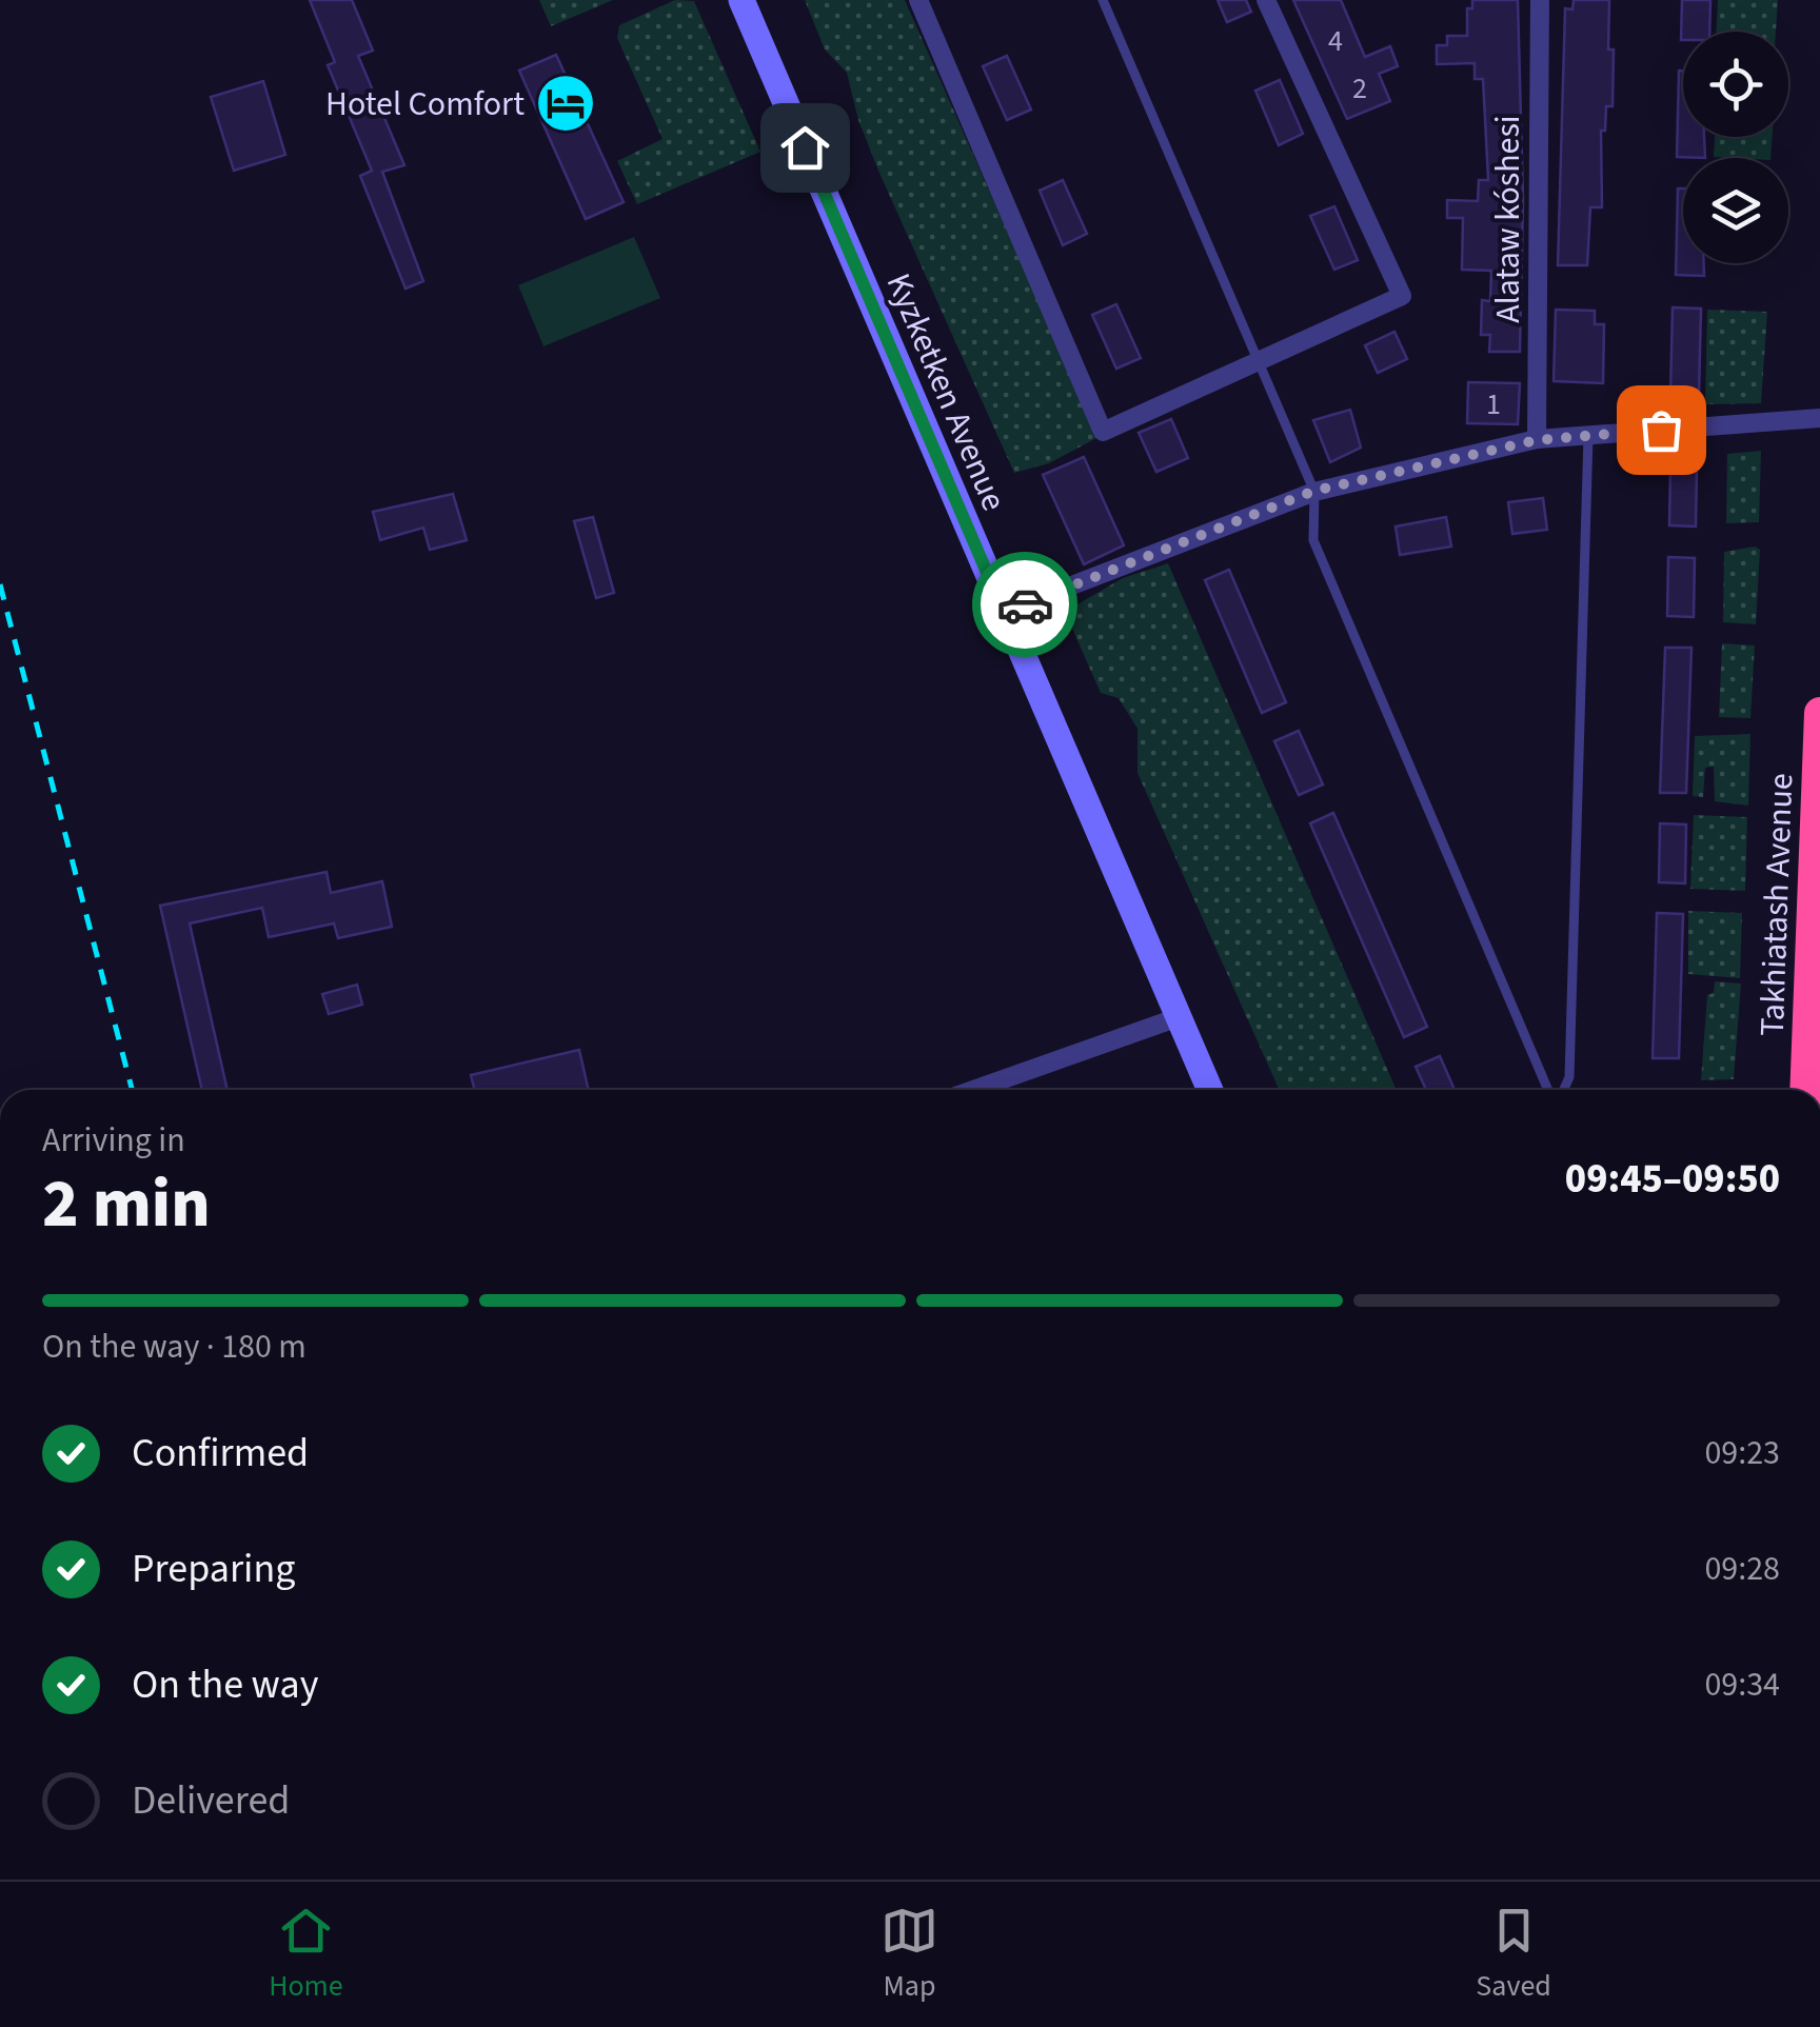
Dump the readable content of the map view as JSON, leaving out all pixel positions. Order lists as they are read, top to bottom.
{
  "streets": {
    "highway": ["Takhiatash Avenue"],
    "street": ["Alataw kóshesi", "Kyzketken Avenue"]
  },
  "places": {
    "hotel": ["Hotel Comfort"]
  },
  "house_numbers": ["4", "2", "1"],
  "page": {
    "heading": ["2 min", "Arriving in", "09:45–09:50"],
    "bar": "On the way · 180 m",
    "list": [
      ["Confirmed", "09:23"],
      ["Preparing", "09:28"],
      ["On the way", "09:34"],
      "Delivered"
    ],
    "tabs": ["Home", "Map", "Saved"]
  }
}
